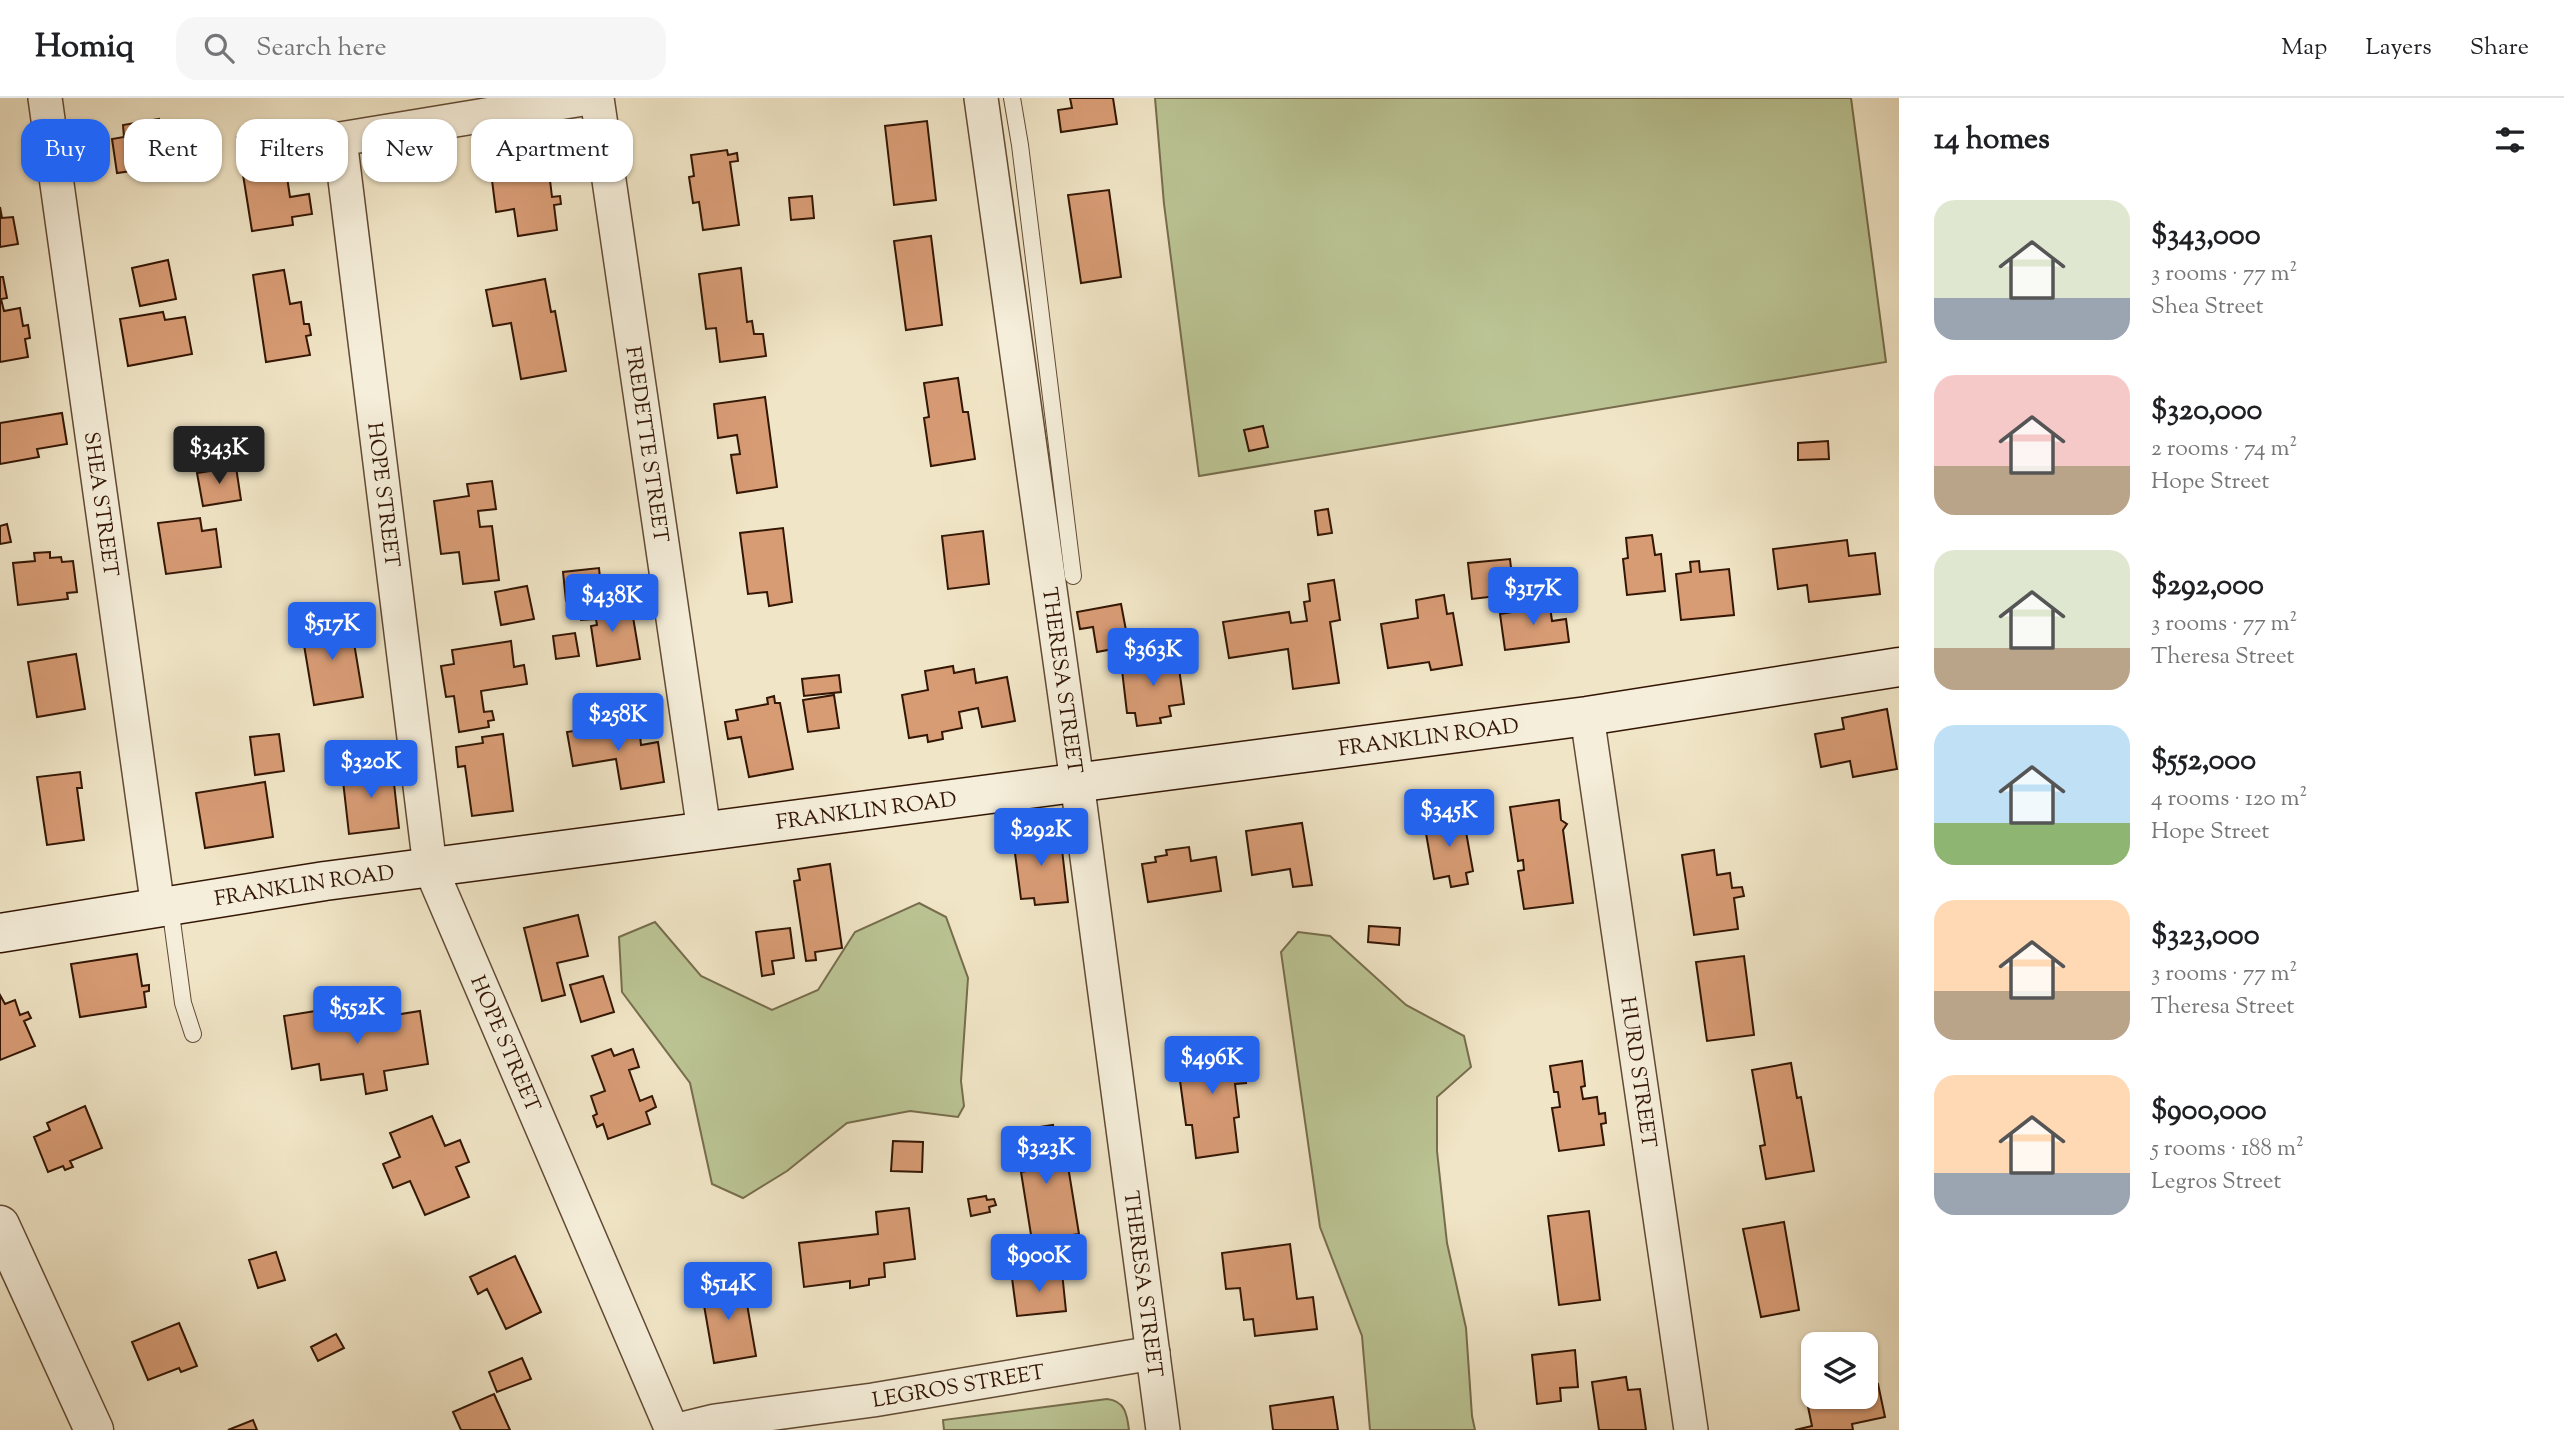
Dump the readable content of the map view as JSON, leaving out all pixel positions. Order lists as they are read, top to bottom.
{
  "streets": {
    "main road": ["FRANKLIN ROAD"],
    "street": [
      "FREDETTE STREET",
      "HOPE STREET",
      "SHEA STREET",
      "THERESA STREET",
      "HURD STREET",
      "LEGROS STREET"
    ]
  },
  "crossings": [
    ["FREDETTE STREET", "FRANKLIN ROAD"],
    ["HOPE STREET", "FRANKLIN ROAD"],
    ["SHEA STREET", "FRANKLIN ROAD"],
    ["THERESA STREET", "FRANKLIN ROAD"],
    ["THERESA STREET", "LEGROS STREET"],
    ["FRANKLIN ROAD", "HURD STREET"]
  ],
  "page": {
    "header": "Homiq",
    "search": "Search here",
    "nav": ["Map", "Layers", "Share"],
    "heading": "14 homes",
    "chip": [
      "Buy",
      "Rent",
      "Filters",
      "New",
      "Apartment"
    ],
    "list": [
      {
        "name": "$343,000",
        "note": "3 rooms · 77 m² · Shea Street"
      },
      {
        "name": "$320,000",
        "note": "2 rooms · 74 m² · Hope Street"
      },
      {
        "name": "$292,000",
        "note": "3 rooms · 77 m² · Theresa Street"
      },
      {
        "name": "$552,000",
        "note": "4 rooms · 120 m² · Hope Street"
      },
      {
        "name": "$323,000",
        "note": "3 rooms · 77 m² · Theresa Street"
      },
      {
        "name": "$900,000",
        "note": "5 rooms · 188 m² · Legros Street"
      }
    ],
    "price": [
      "$343K",
      "$317K",
      "$438K",
      "$517K",
      "$363K",
      "$258K",
      "$320K",
      "$345K",
      "$292K",
      "$552K",
      "$496K",
      "$323K",
      "$900K",
      "$514K"
    ]
  }
}
